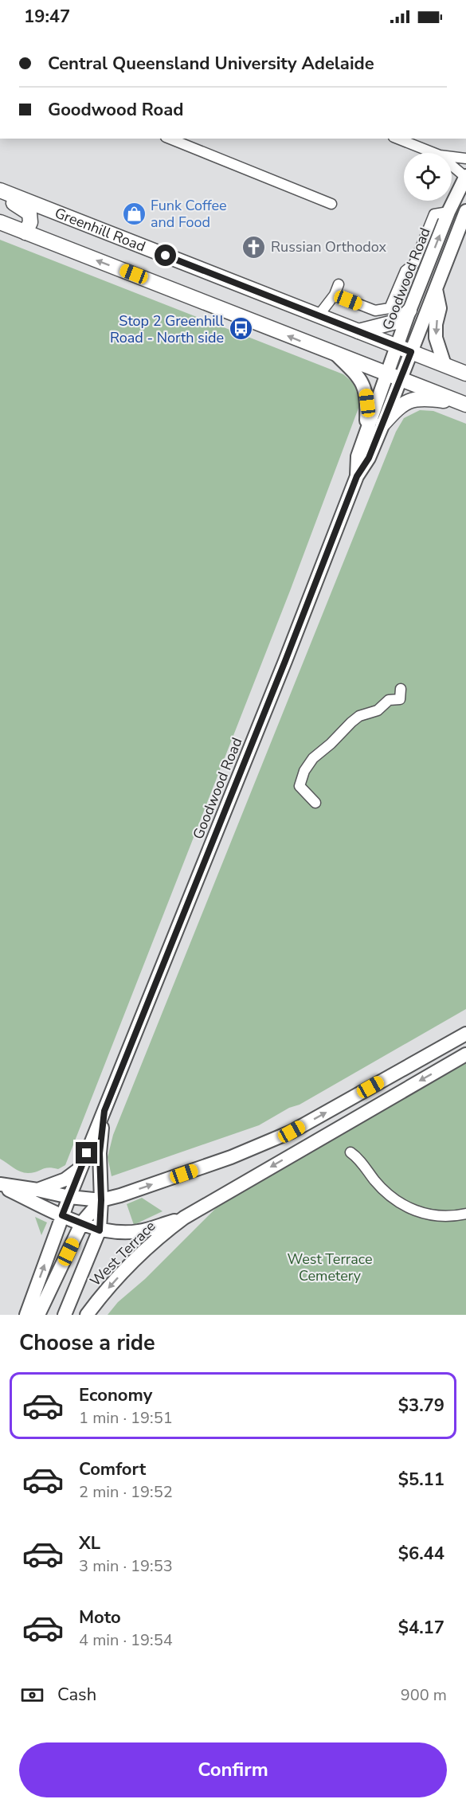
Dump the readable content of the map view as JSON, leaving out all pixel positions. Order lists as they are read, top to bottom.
{
  "streets": {
    "highway": ["Greenhill Road"],
    "main road": ["Goodwood Road", "West Terrace"]
  },
  "crossings": [
    ["Greenhill Road", "Goodwood Road"],
    ["Goodwood Road", "West Terrace"]
  ],
  "parks": ["West Terrace Cemetery"],
  "places": {
    "shop": ["Funk Coffee and Food"],
    "church": ["Russian Orthodox"],
    "bus stop": ["Stop 2 Greenhill Road - North side"]
  },
  "page": {
    "status": "19:47",
    "banner": ["Central Queensland University Adelaide", "Goodwood Road"],
    "heading": "Choose a ride",
    "list": [
      {
        "name": "Economy",
        "note": "1 min · 19:51",
        "value": "$3.79"
      },
      {
        "name": "Comfort",
        "note": "2 min · 19:52",
        "value": "$5.11"
      },
      {
        "name": "XL",
        "note": "3 min · 19:53",
        "value": "$6.44"
      },
      {
        "name": "Moto",
        "note": "4 min · 19:54",
        "value": "$4.17"
      }
    ],
    "pay": ["Cash", "900 m"],
    "buttons": "Confirm"
  }
}
